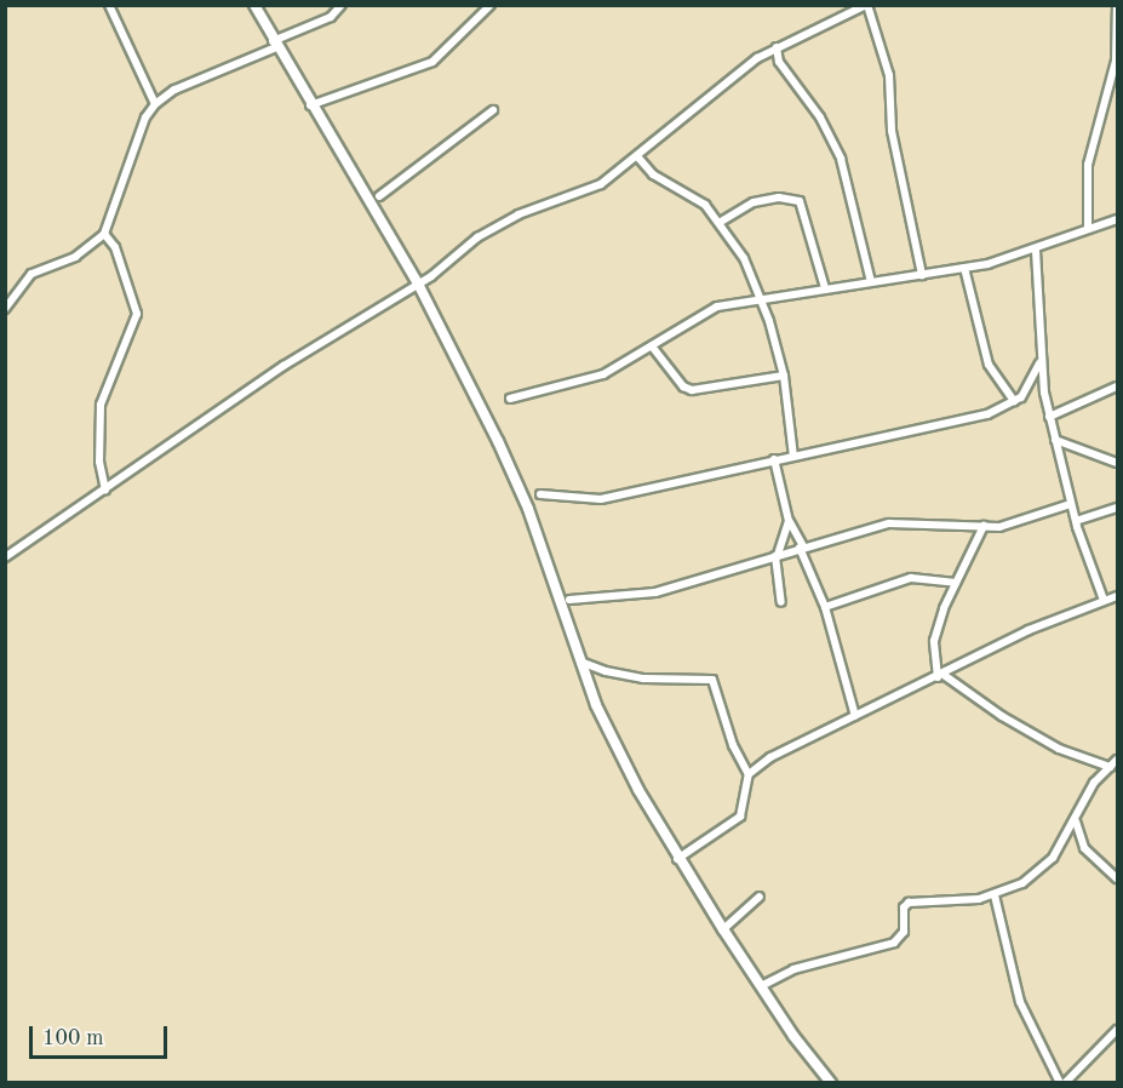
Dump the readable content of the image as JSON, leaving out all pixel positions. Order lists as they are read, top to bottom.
{
  "scale_bar": "100 m"
}
